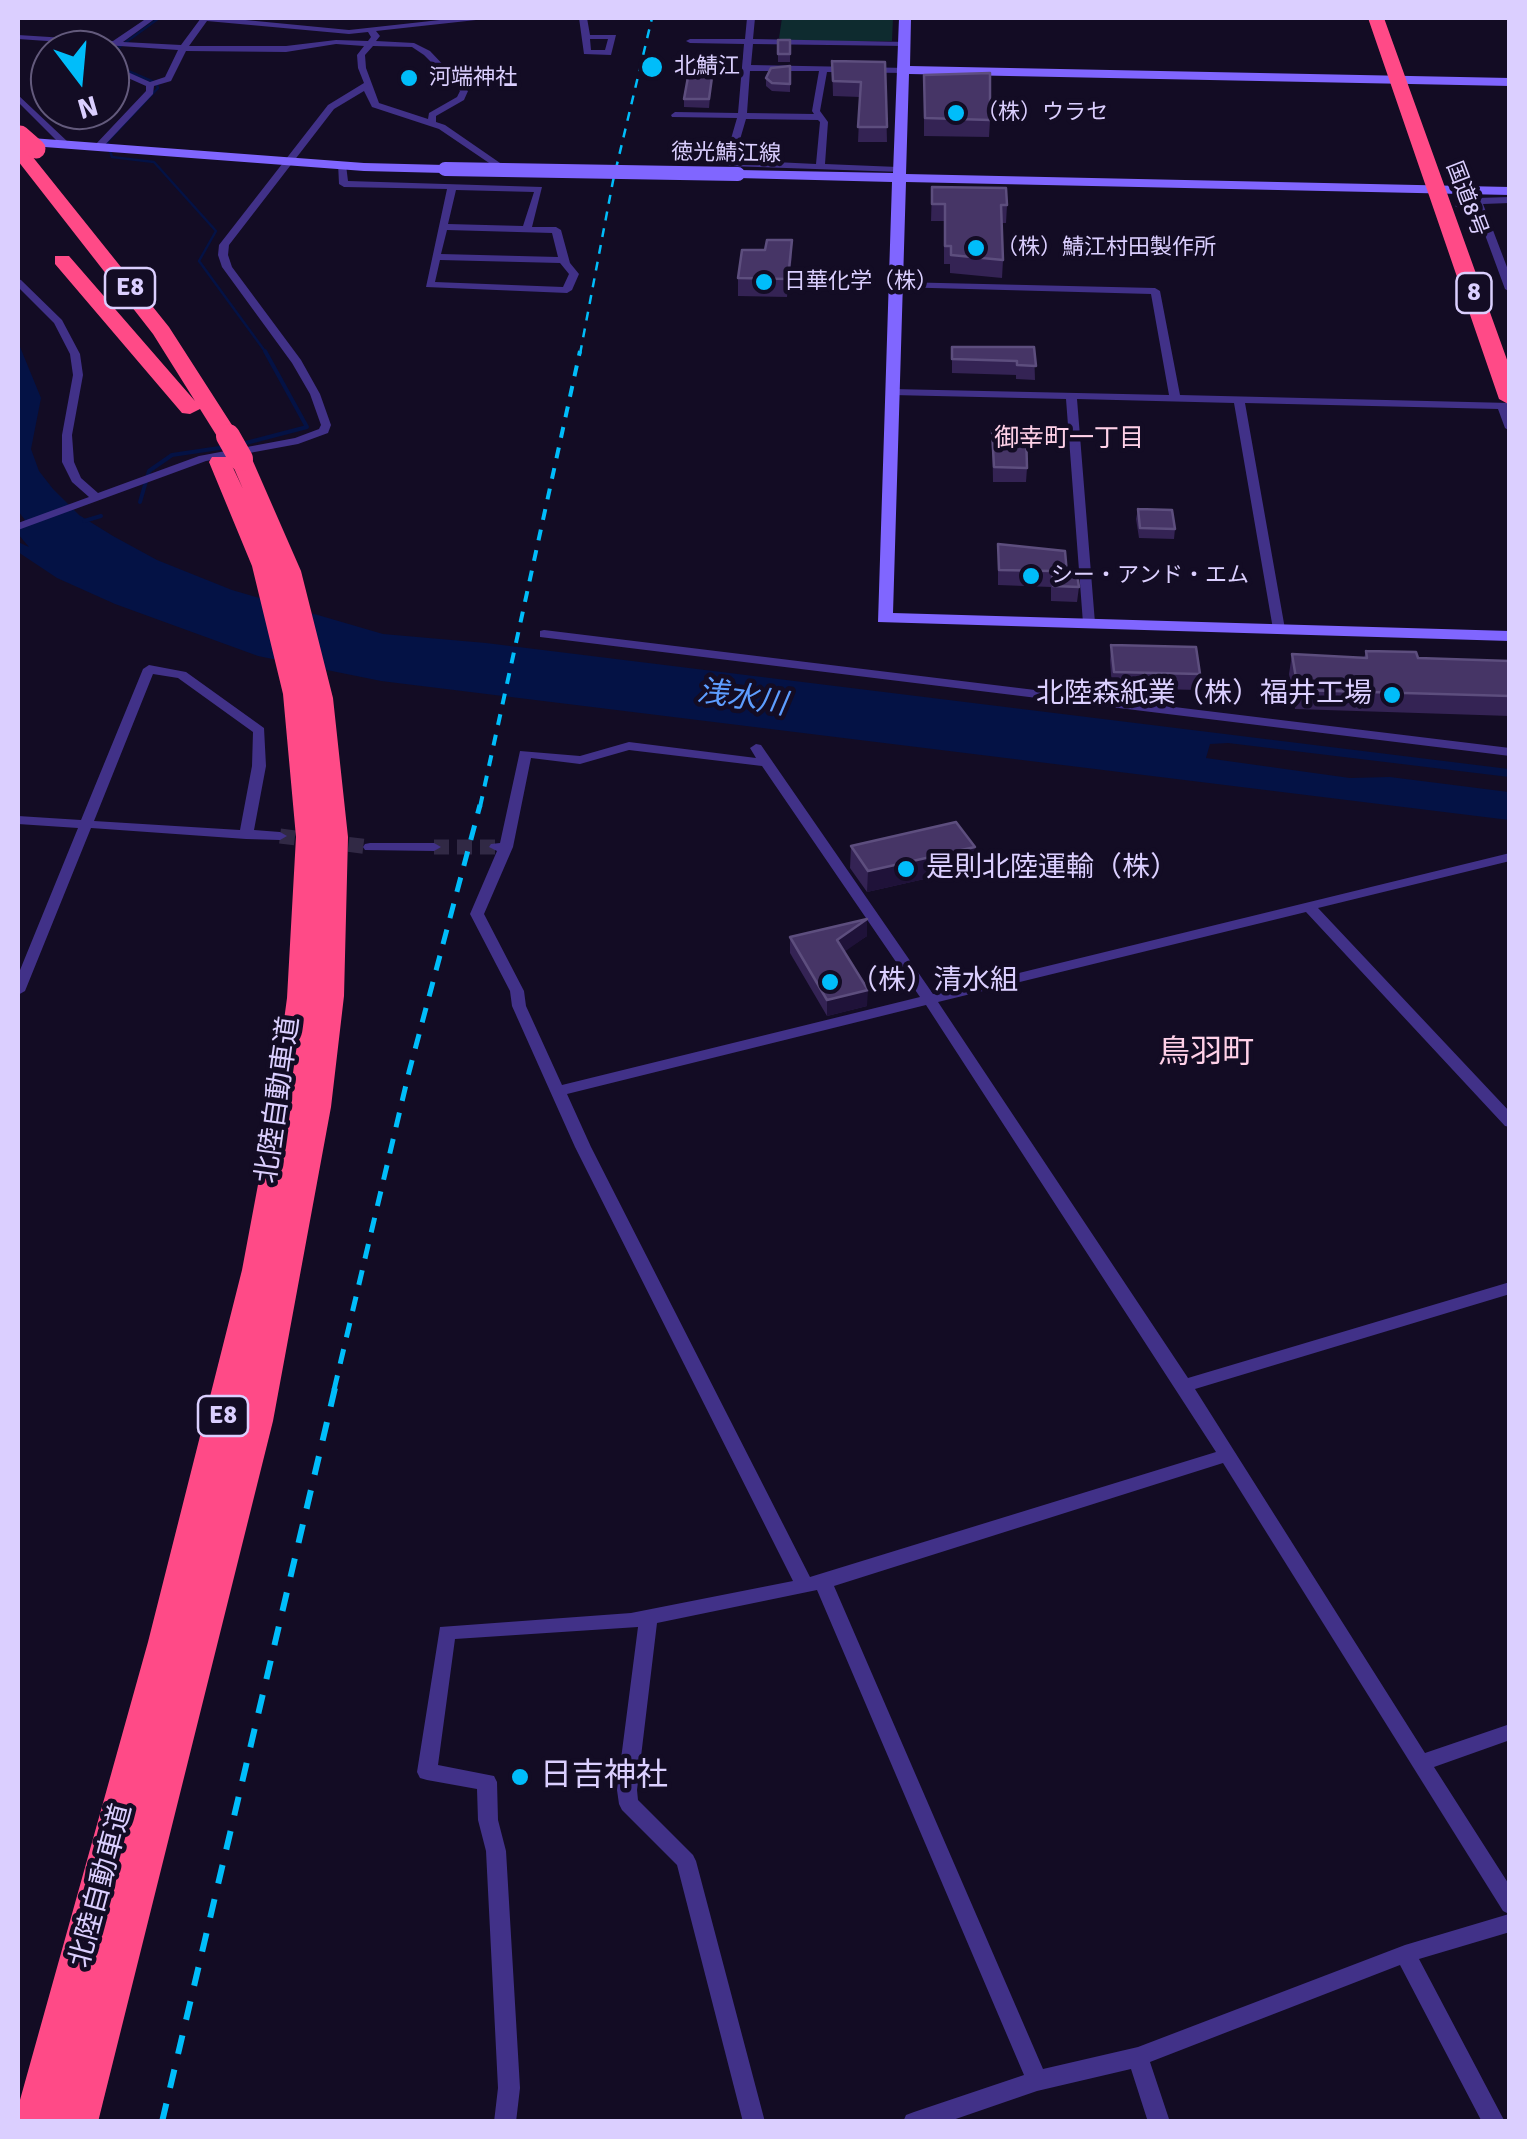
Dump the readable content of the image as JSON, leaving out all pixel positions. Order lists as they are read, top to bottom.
{
  "streets": {
    "highway": [
      "国道8号",
      "E8",
      "8",
      "北陸自動車道"
    ],
    "street": ["徳光鯖江線"]
  },
  "crossings": [
    ["徳光鯖江線", "国道8号"],
    ["徳光鯖江線", "北陸自動車道"]
  ],
  "districts": ["御幸町一丁目", "鳥羽町"],
  "water": ["浅水川"],
  "places": [
    "北鯖江",
    "河端神社",
    "（株）ウラセ",
    "（株）鯖江村田製作所",
    "日華化学（株）",
    "シー・アンド・エム",
    "北陸森紙業（株）福井工場",
    "是則北陸運輸（株）",
    "（株）清水組",
    "日吉神社"
  ],
  "north": "bottom"
}
